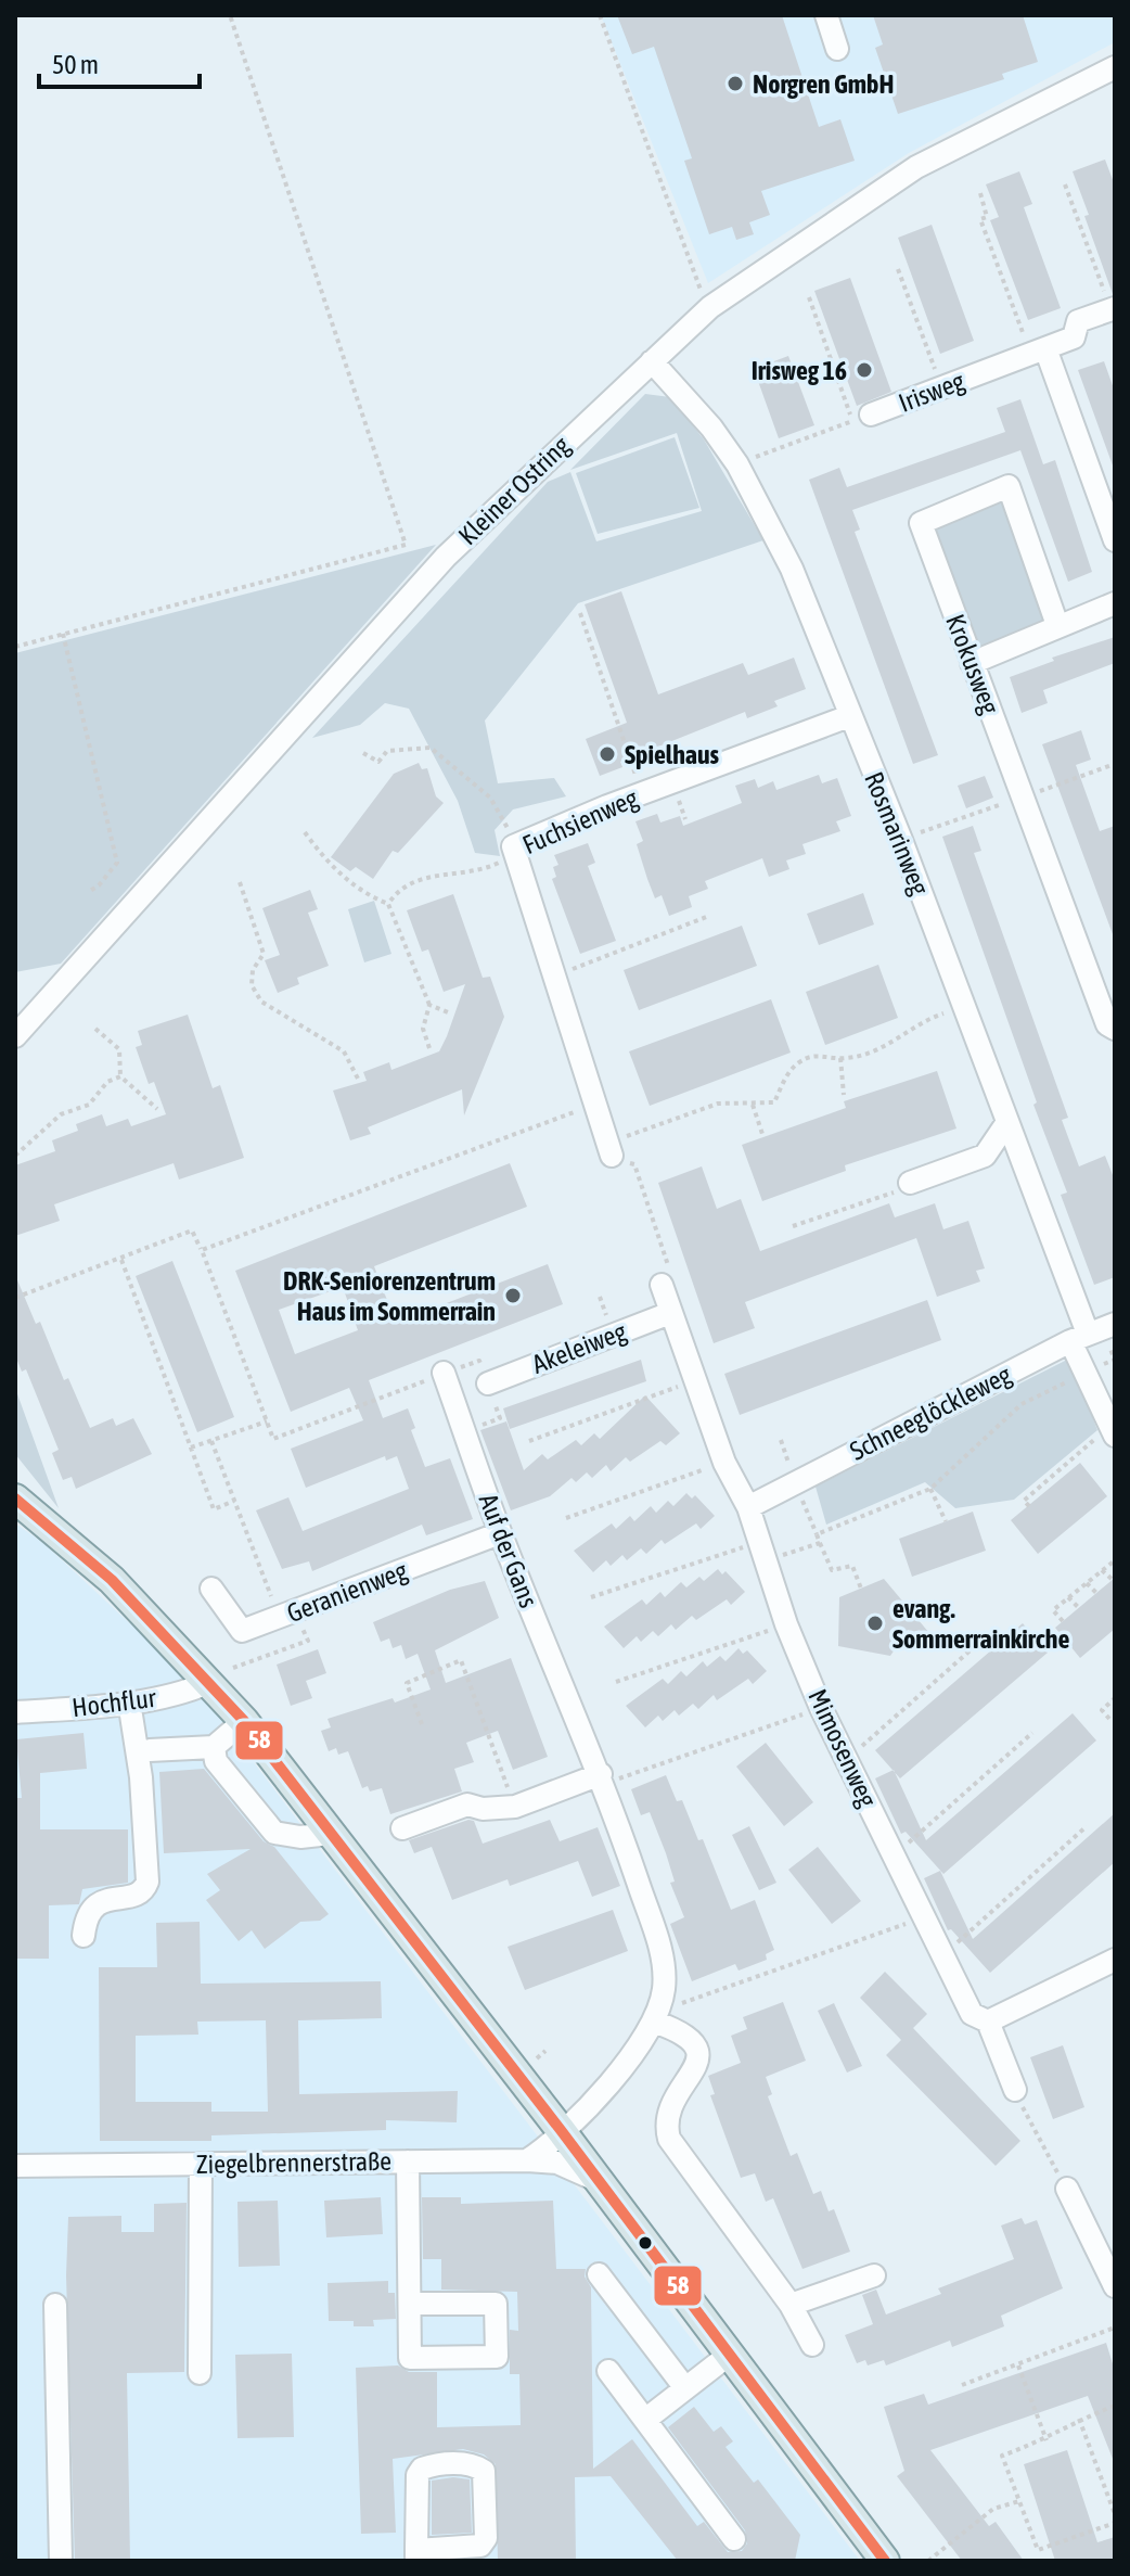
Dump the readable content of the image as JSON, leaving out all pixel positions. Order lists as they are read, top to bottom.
{
  "streets": {
    "street": [
      "Irisweg",
      "Kleiner Ostring",
      "Krokusweg",
      "Fuchsienweg",
      "Rosmarinweg",
      "Akeleiweg",
      "Schneeglöckleweg",
      "Auf der Gans",
      "Geranienweg",
      "Hochflur",
      "Mimosenweg",
      "Ziegelbrennerstraße"
    ]
  },
  "crossings": [
    ["Kleiner Ostring", "Rosmarinweg"],
    ["Fuchsienweg", "Rosmarinweg"],
    ["Rosmarinweg", "Schneeglöckleweg"],
    ["Akeleiweg", "Mimosenweg"],
    ["Schneeglöckleweg", "Mimosenweg"],
    ["Auf der Gans", "Geranienweg"]
  ],
  "places": [
    "Norgren GmbH",
    "Irisweg 16",
    "Spielhaus",
    "DRK-Seniorenzentrum Haus im Sommerrain",
    "evang. Sommerrainkirche"
  ],
  "lines": ["transit line 58"],
  "scale_bar": "50 m"
}
